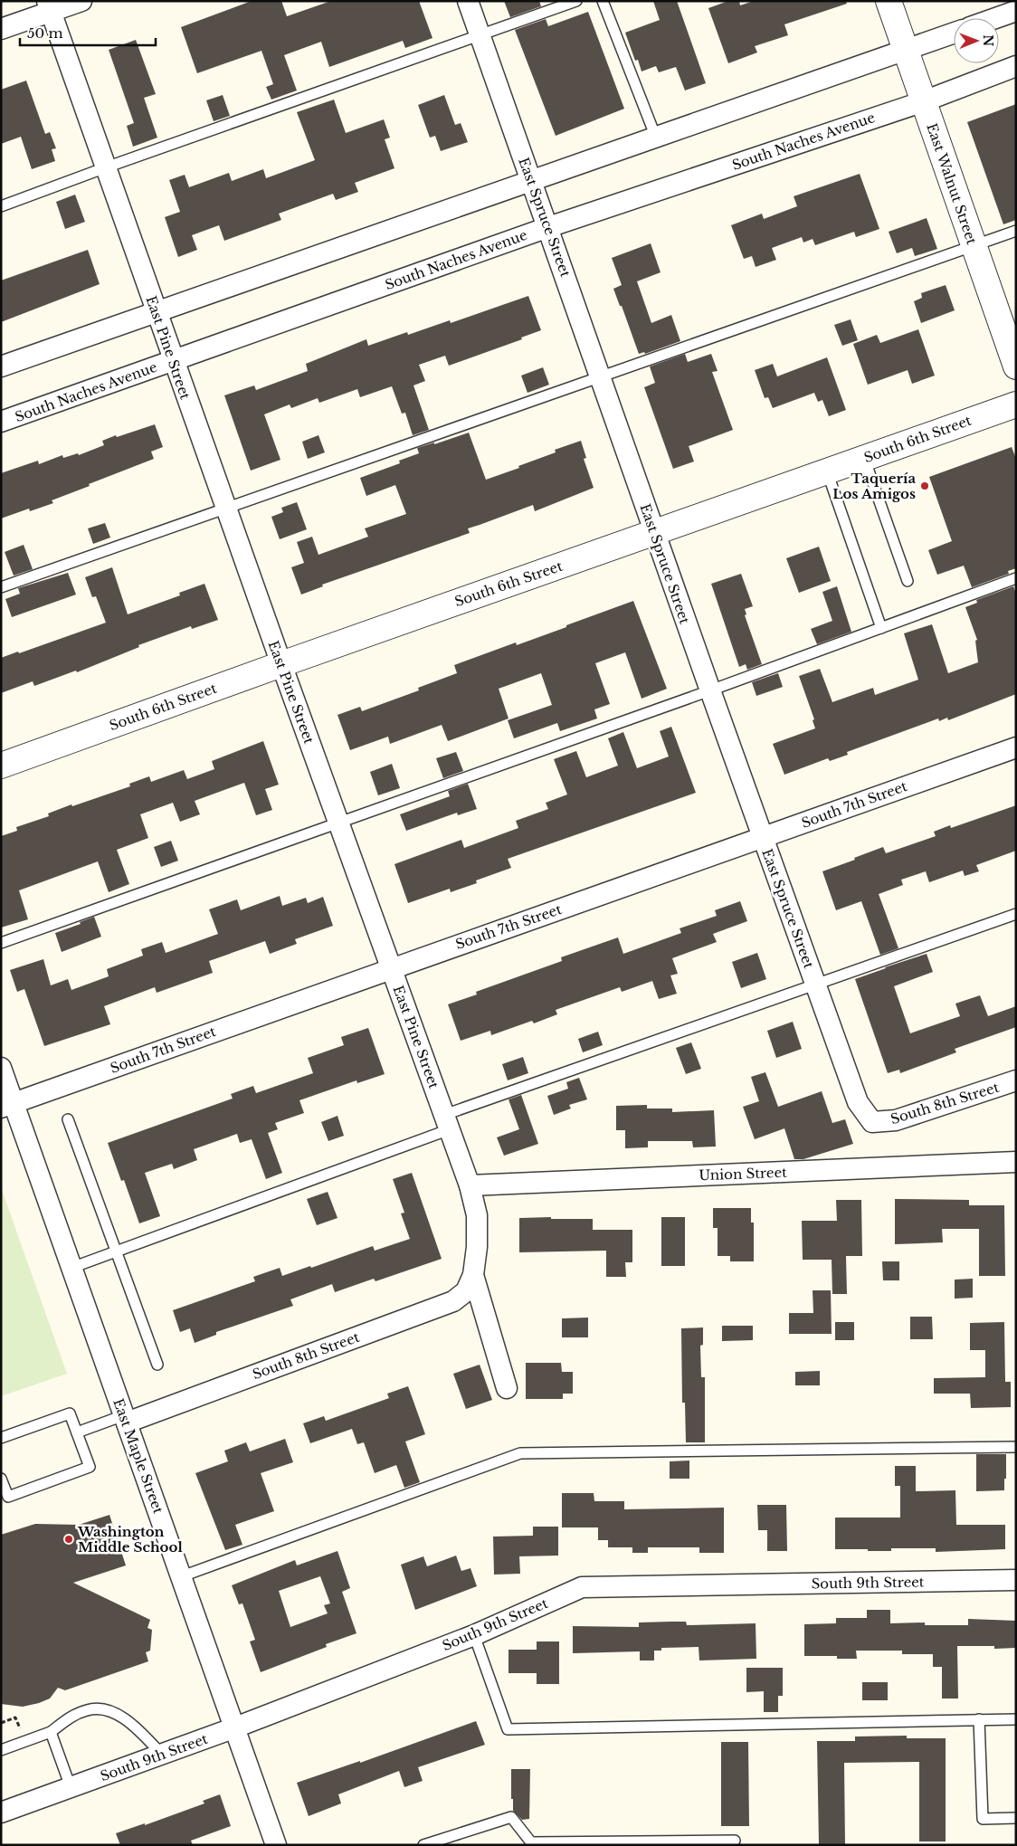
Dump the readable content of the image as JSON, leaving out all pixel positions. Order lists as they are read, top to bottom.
{
  "streets": {
    "street": [
      "South Naches Avenue",
      "East Walnut Street",
      "East Spruce Street",
      "East Pine Street",
      "South 6th Street",
      "South 7th Street",
      "South 8th Street",
      "Union Street",
      "East Maple Street",
      "South 9th Street"
    ]
  },
  "crossings": [
    ["South Naches Avenue", "East Walnut Street"],
    ["South Naches Avenue", "East Spruce Street"],
    ["South Naches Avenue", "East Pine Street"],
    ["East Spruce Street", "South 6th Street"],
    ["East Spruce Street", "South 7th Street"],
    ["East Spruce Street", "South 8th Street"],
    ["East Pine Street", "South 6th Street"],
    ["East Pine Street", "South 7th Street"],
    ["East Pine Street", "South 8th Street"],
    ["East Pine Street", "Union Street"],
    ["South 7th Street", "East Maple Street"],
    ["South 8th Street", "East Maple Street"],
    ["East Maple Street", "South 9th Street"]
  ],
  "places": ["Taquería Los Amigos", "Washington Middle School"],
  "scale_bar": "50 m",
  "north": "right"
}
